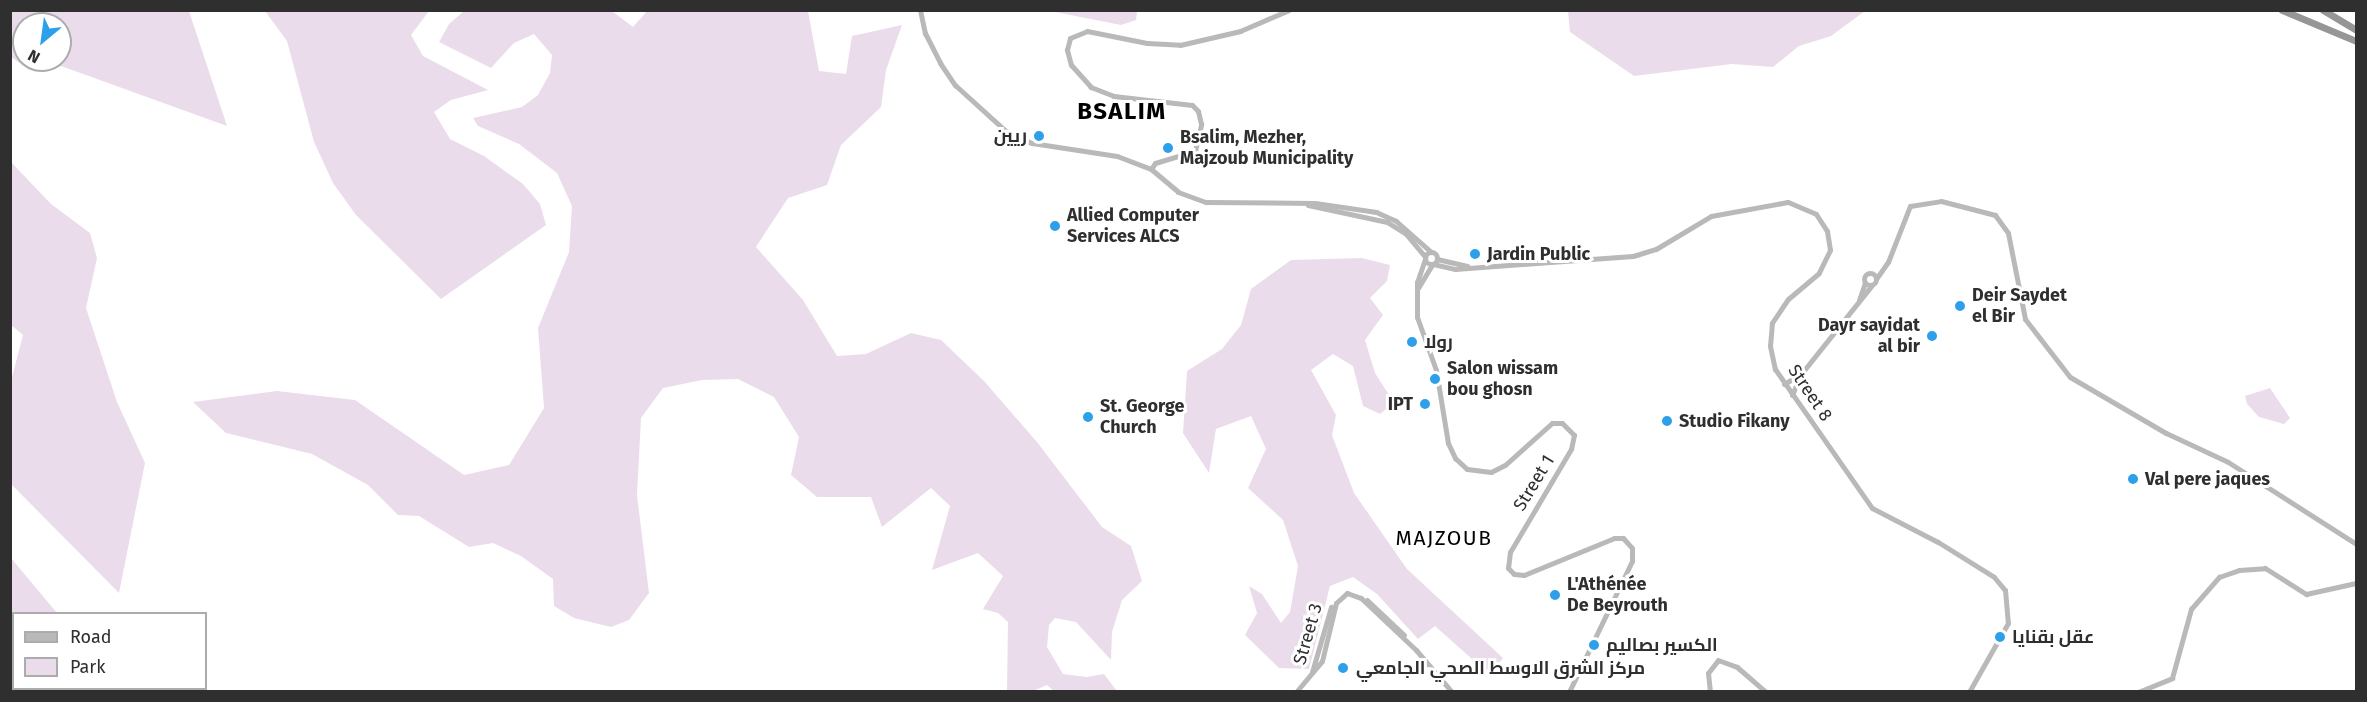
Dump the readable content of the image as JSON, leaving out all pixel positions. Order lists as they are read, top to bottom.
{
  "streets": {
    "street": ["Street 8", "Street 1", "Street 3"]
  },
  "districts": ["BSALIM", "MAJZOUB"],
  "places": [
    "ريين",
    "Bsalim, Mezher, Majzoub Municipality",
    "Allied Computer Services ALCS",
    "Jardin Public",
    "Deir Saydet el Bir",
    "Dayr sayidat al bir",
    "رولا",
    "Salon wissam bou ghosn",
    "IPT",
    "St. George Church",
    "Studio Fikany",
    "Val pere jaques",
    "L'Athénée De Beyrouth",
    "عقل بقنايا",
    "الكسير بصاليم",
    "مركز الشرق الاوسط الصحي الجامعي"
  ],
  "legend": ["Road", "Park"],
  "north": "bottom left"
}
